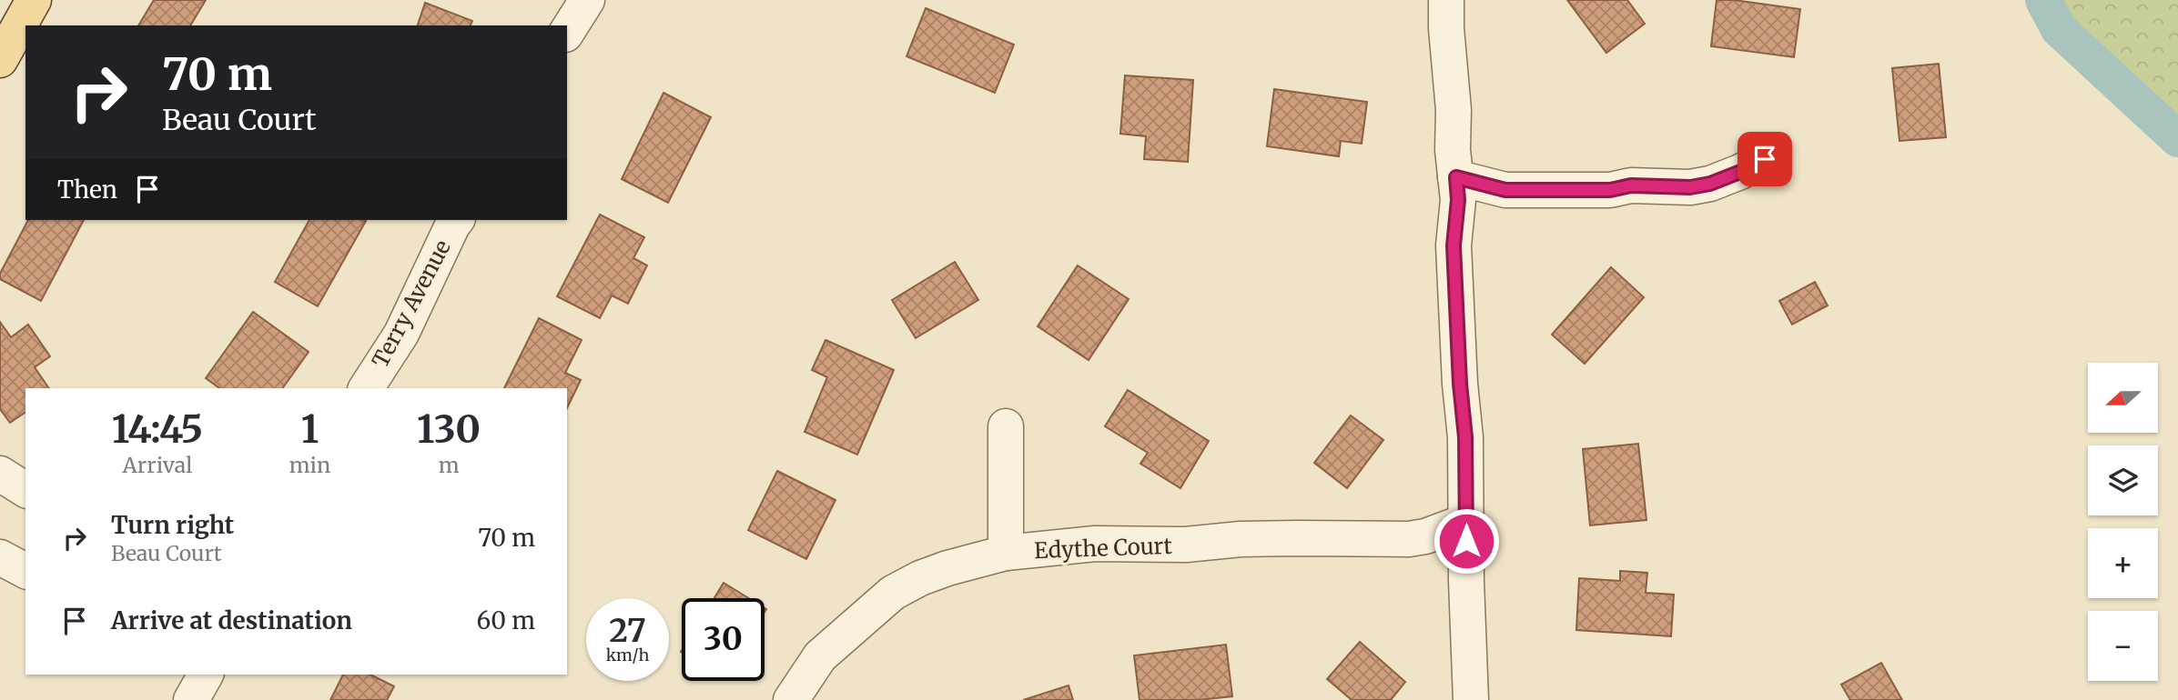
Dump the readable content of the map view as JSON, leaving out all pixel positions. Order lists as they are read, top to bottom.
{
  "streets": {
    "street": ["Terry Avenue", "Edythe Court"]
  },
  "north": "left",
  "page": {
    "turn": ["70 m", "Beau Court"],
    "then": "Then",
    "map_buttons": ["+", "−"],
    "eta": [
      "14:45",
      "Arrival",
      "1",
      "min",
      "130",
      "m"
    ],
    "list": [
      {
        "name": "Turn right",
        "note": "Beau Court",
        "value": "70 m"
      },
      {
        "name": "Arrive at destination",
        "value": "60 m"
      }
    ],
    "speed": "27 km/h",
    "limit": "30"
  }
}
